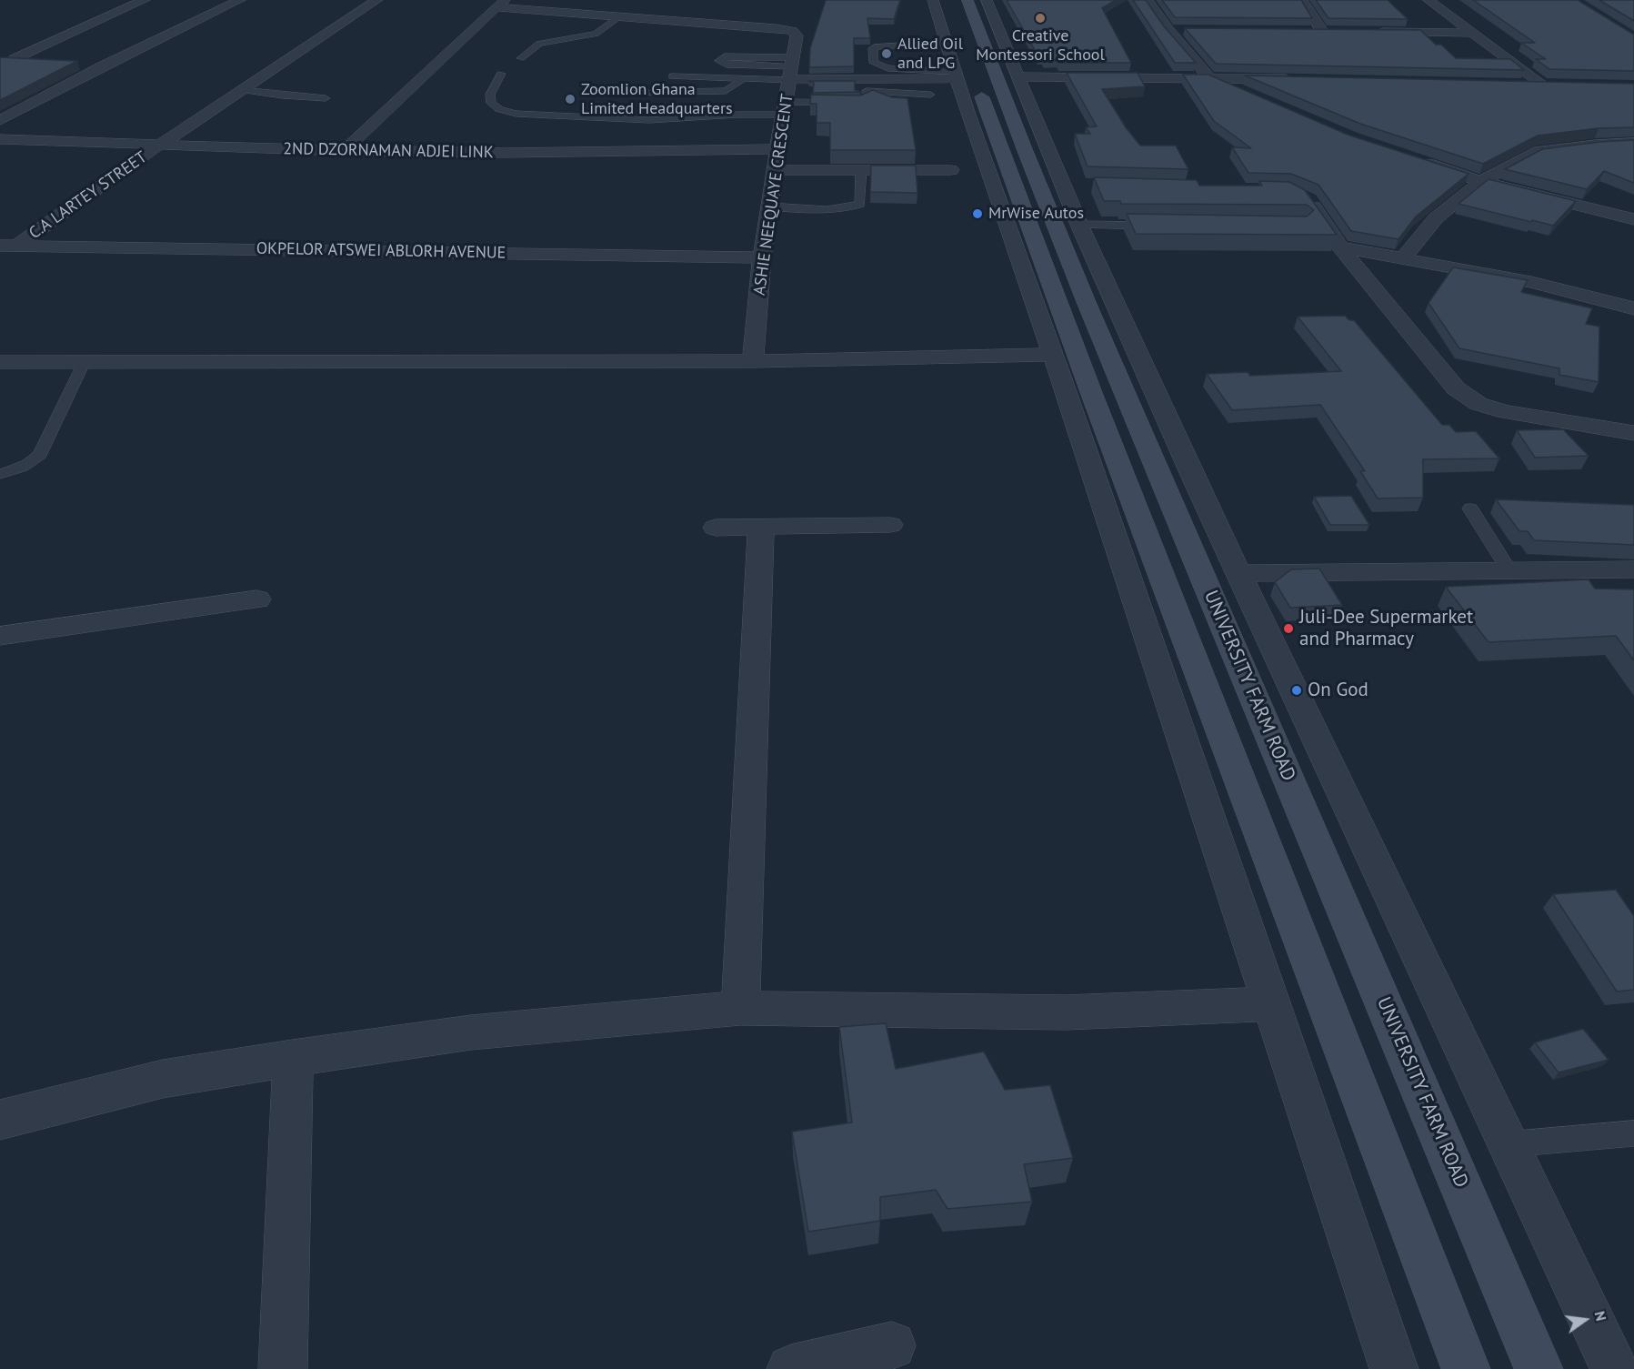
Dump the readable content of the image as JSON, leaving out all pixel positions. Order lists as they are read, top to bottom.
{
  "streets": {
    "street": [
      "2ND DZORNAMAN ADJEI LINK",
      "ASHIE NEEQUAYE CRESCENT",
      "C.A LARTEY STREET",
      "OKPELOR ATSWEI ABLORH AVENUE",
      "UNIVERSITY FARM ROAD"
    ]
  },
  "crossings": [
    ["2ND DZORNAMAN ADJEI LINK", "ASHIE NEEQUAYE CRESCENT"],
    ["2ND DZORNAMAN ADJEI LINK", "C.A LARTEY STREET"],
    ["ASHIE NEEQUAYE CRESCENT", "OKPELOR ATSWEI ABLORH AVENUE"],
    ["C.A LARTEY STREET", "OKPELOR ATSWEI ABLORH AVENUE"]
  ],
  "places": [
    "Creative Montessori School",
    "Allied Oil and LPG",
    "Zoomlion Ghana Limited Headquarters",
    "MrWise Autos",
    "Juli-Dee Supermarket and Pharmacy",
    "On God"
  ],
  "north": "right"
}
